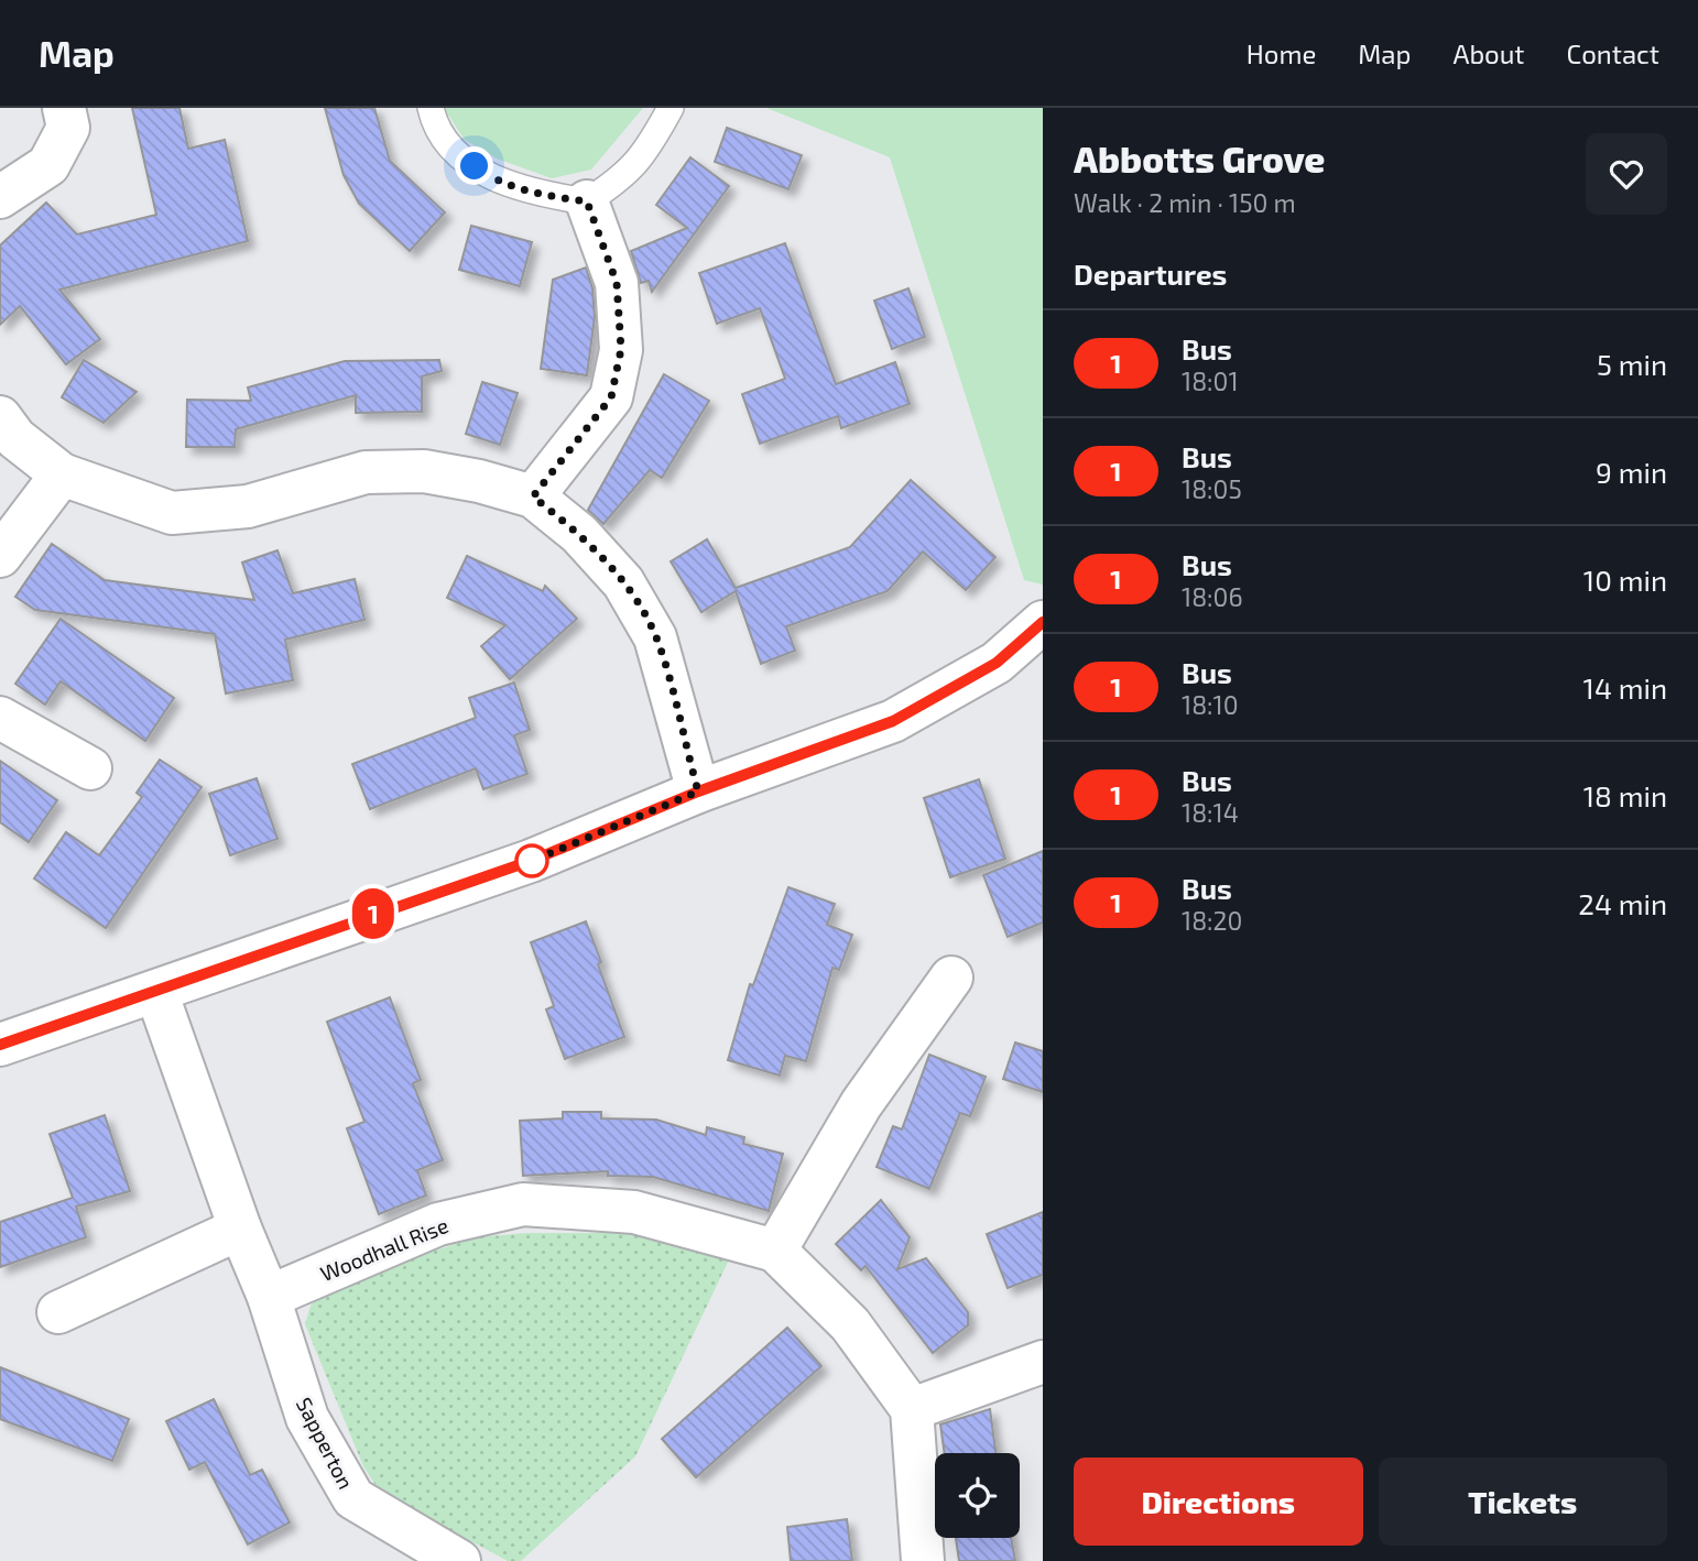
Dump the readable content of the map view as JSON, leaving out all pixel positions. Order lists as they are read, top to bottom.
{
  "streets": {
    "street": ["Woodhall Rise", "Sapperton"]
  },
  "crossings": [
    ["Woodhall Rise", "Sapperton"]
  ],
  "lines": ["bus line 1"],
  "page": {
    "header": "Map",
    "nav": [
      "Home",
      "Map",
      "About",
      "Contact"
    ],
    "on_map": "1",
    "heading": [
      ["Abbotts Grove", "Walk · 2 min · 150 m"],
      "Departures"
    ],
    "list": [
      {
        "mark": "1",
        "name": "Bus",
        "note": "18:01",
        "value": "5 min"
      },
      {
        "mark": "1",
        "name": "Bus",
        "note": "18:05",
        "value": "9 min"
      },
      {
        "mark": "1",
        "name": "Bus",
        "note": "18:06",
        "value": "10 min"
      },
      {
        "mark": "1",
        "name": "Bus",
        "note": "18:10",
        "value": "14 min"
      },
      {
        "mark": "1",
        "name": "Bus",
        "note": "18:14",
        "value": "18 min"
      },
      {
        "mark": "1",
        "name": "Bus",
        "note": "18:20",
        "value": "24 min"
      }
    ],
    "buttons": ["Directions", "Tickets"]
  }
}
